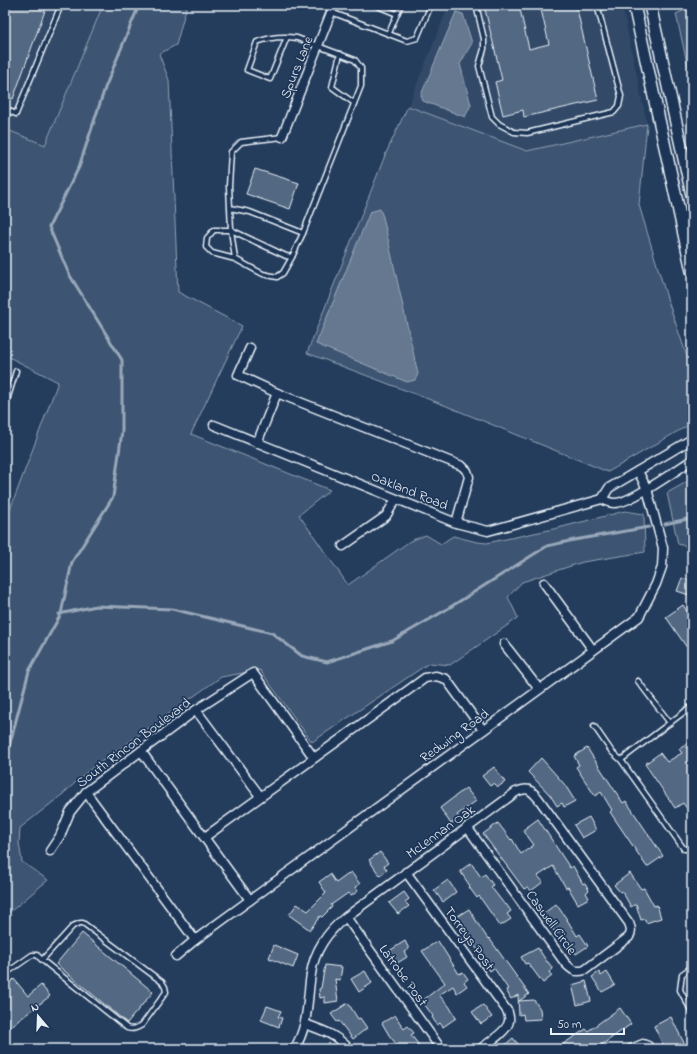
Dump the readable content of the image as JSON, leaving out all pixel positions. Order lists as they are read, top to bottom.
{
  "streets": {
    "street": [
      "Spurs Lane",
      "Oakland Road",
      "Redwing Road",
      "South Rincon Boulevard",
      "McLennan Oak",
      "Caswell Circle",
      "Torreys Post",
      "Latrobe Post"
    ]
  },
  "crossings": [
    ["Oakland Road", "Redwing Road"],
    ["McLennan Oak", "Caswell Circle"],
    ["McLennan Oak", "Torreys Post"],
    ["McLennan Oak", "Latrobe Post"]
  ],
  "scale_bar": "50 m",
  "north": "top"
}
